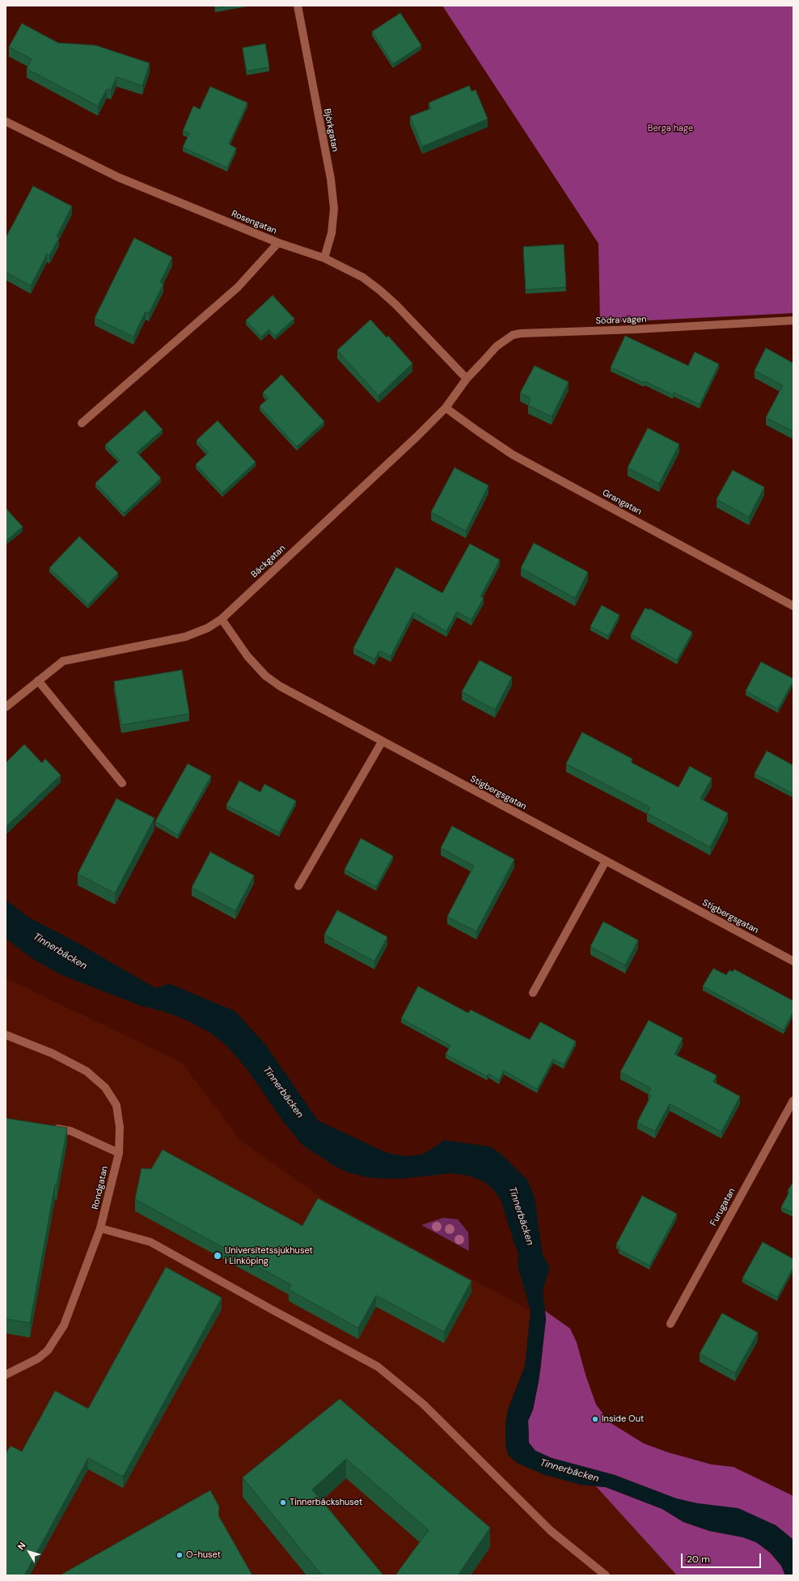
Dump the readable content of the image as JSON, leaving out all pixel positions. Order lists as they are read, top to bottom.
{
  "streets": {
    "street": [
      "Björkgatan",
      "Rosengatan",
      "Södra vägen",
      "Grangatan",
      "Bäckgatan",
      "Stigbergsgatan",
      "Rondgatan",
      "Furugatan"
    ]
  },
  "crossings": [
    ["Björkgatan", "Rosengatan"],
    ["Rosengatan", "Södra vägen"],
    ["Rosengatan", "Bäckgatan"],
    ["Södra vägen", "Bäckgatan"],
    ["Grangatan", "Bäckgatan"],
    ["Bäckgatan", "Stigbergsgatan"]
  ],
  "water": ["Tinnerbäcken"],
  "parks": ["Berga hage"],
  "places": [
    "Universitetssjukhuset i Linköping",
    "Inside Out",
    "Tinnerbäckshuset",
    "O-huset"
  ],
  "scale_bar": "20 m",
  "north": "top left"
}
